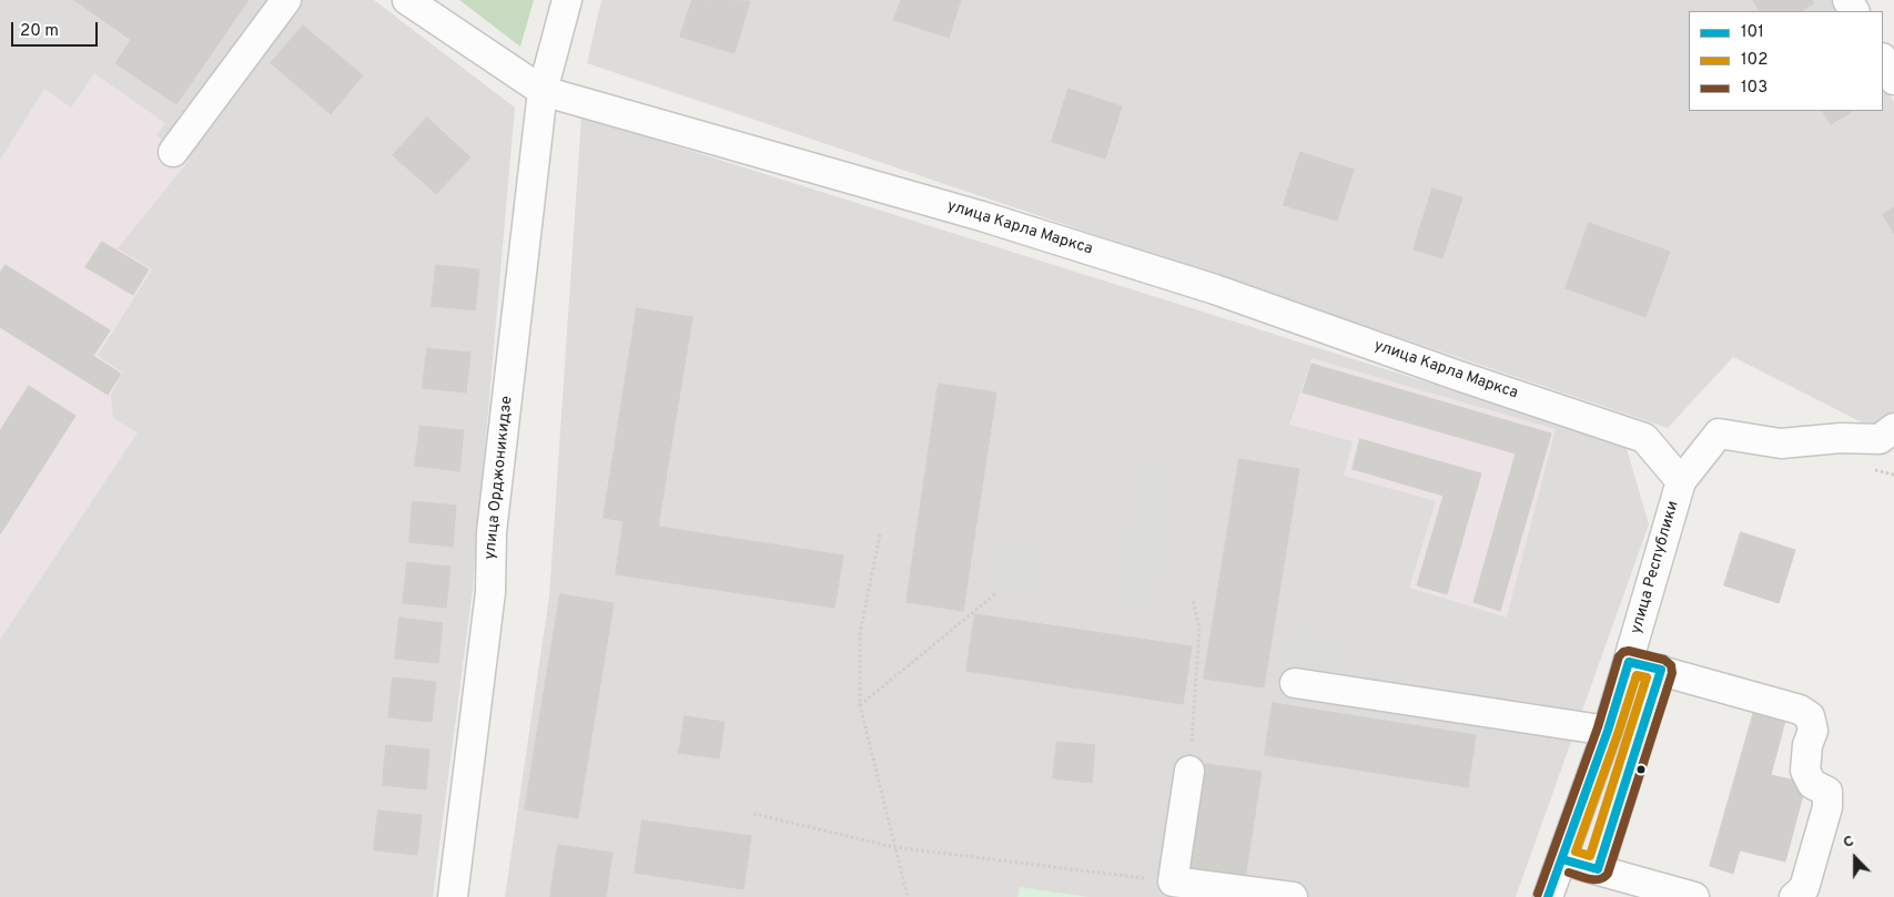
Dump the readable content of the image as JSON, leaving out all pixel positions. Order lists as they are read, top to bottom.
{
  "streets": {
    "street": ["улица Карла Маркса", "улица Орджоникидзе", "улица Республики"]
  },
  "crossings": [
    ["улица Карла Маркса", "улица Орджоникидзе"],
    ["улица Карла Маркса", "улица Республики"]
  ],
  "lines": ["transit line 103", "transit line 101", "transit line 102"],
  "legend": ["101", "102", "103"],
  "scale_bar": "20 m",
  "north": "top"
}
